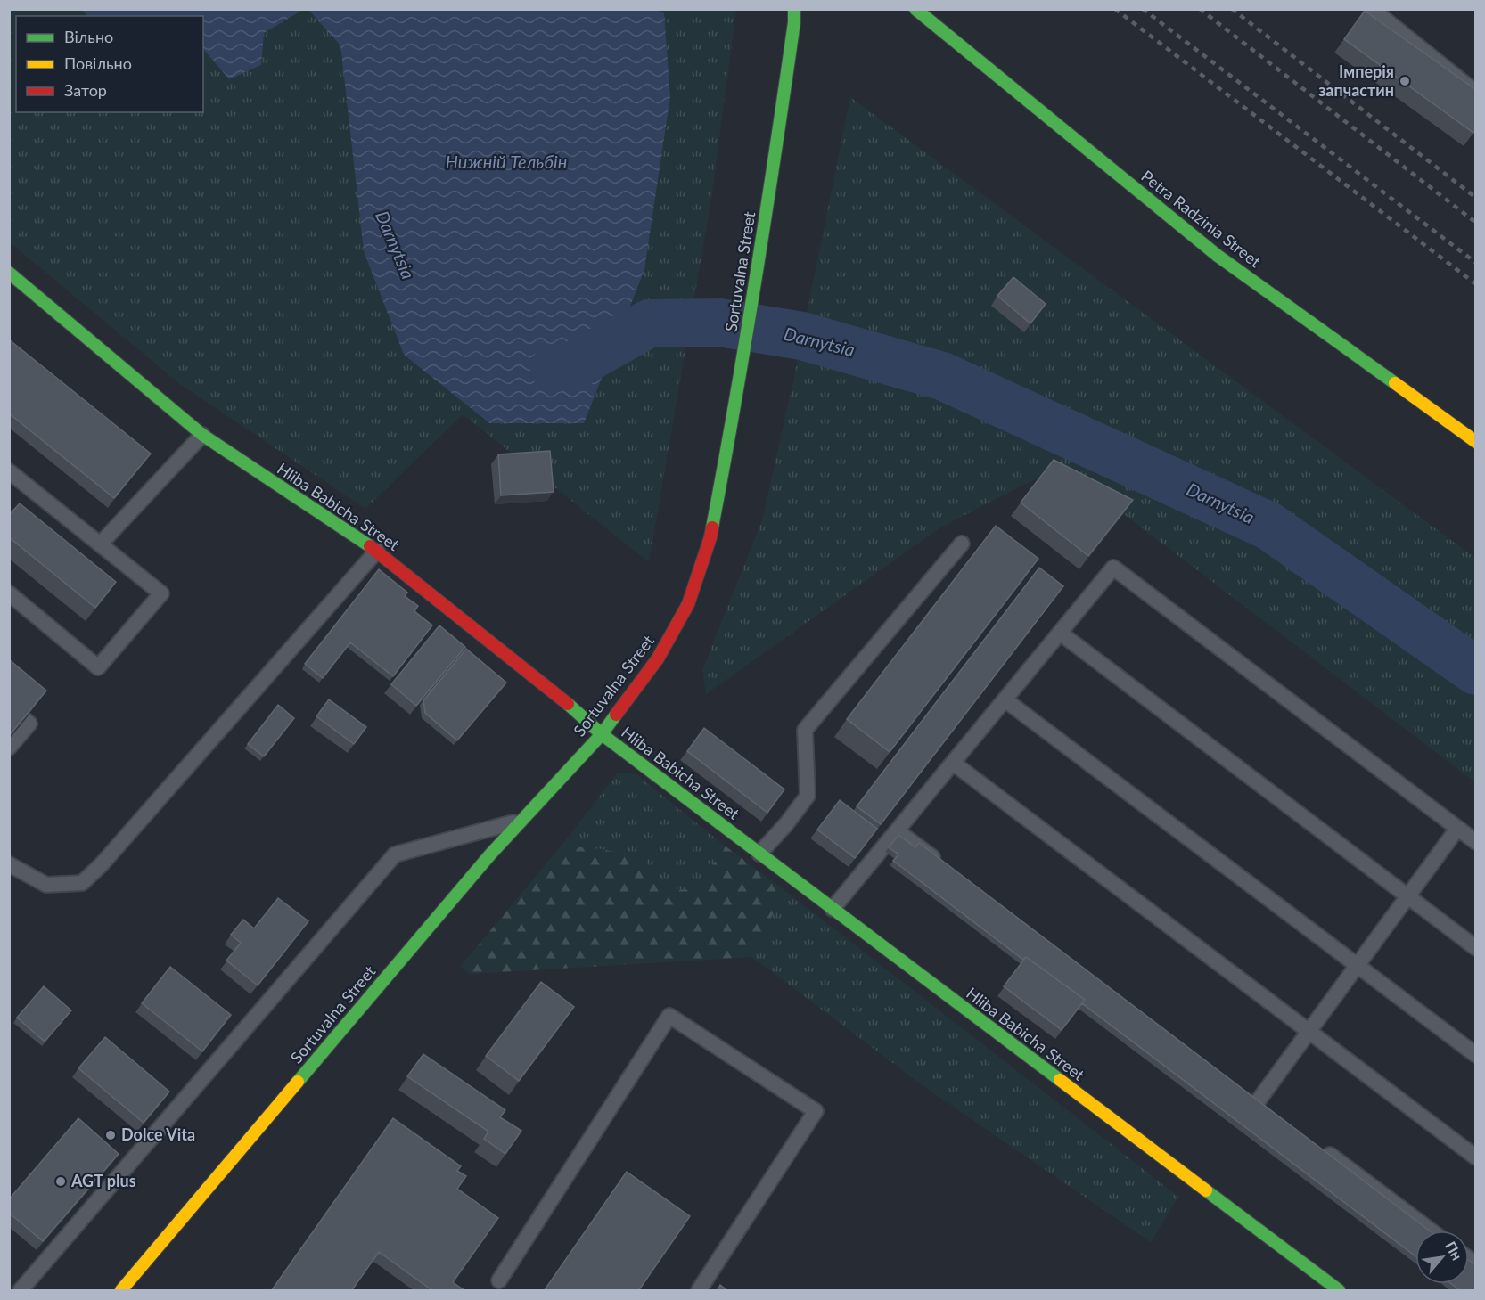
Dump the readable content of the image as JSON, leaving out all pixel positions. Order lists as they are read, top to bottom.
{
  "streets": {
    "street": ["Petra Radzinia Street", "Sortuvalna Street", "Hliba Babicha Street"]
  },
  "crossings": [
    ["Sortuvalna Street", "Hliba Babicha Street"]
  ],
  "water": ["Нижній Тельбін", "Darnytsia"],
  "places": ["Імперія запчастин", "Dolce Vita", "AGT plus"],
  "legend": ["Вільно", "Повільно", "Затор"],
  "north": "top right"
}
